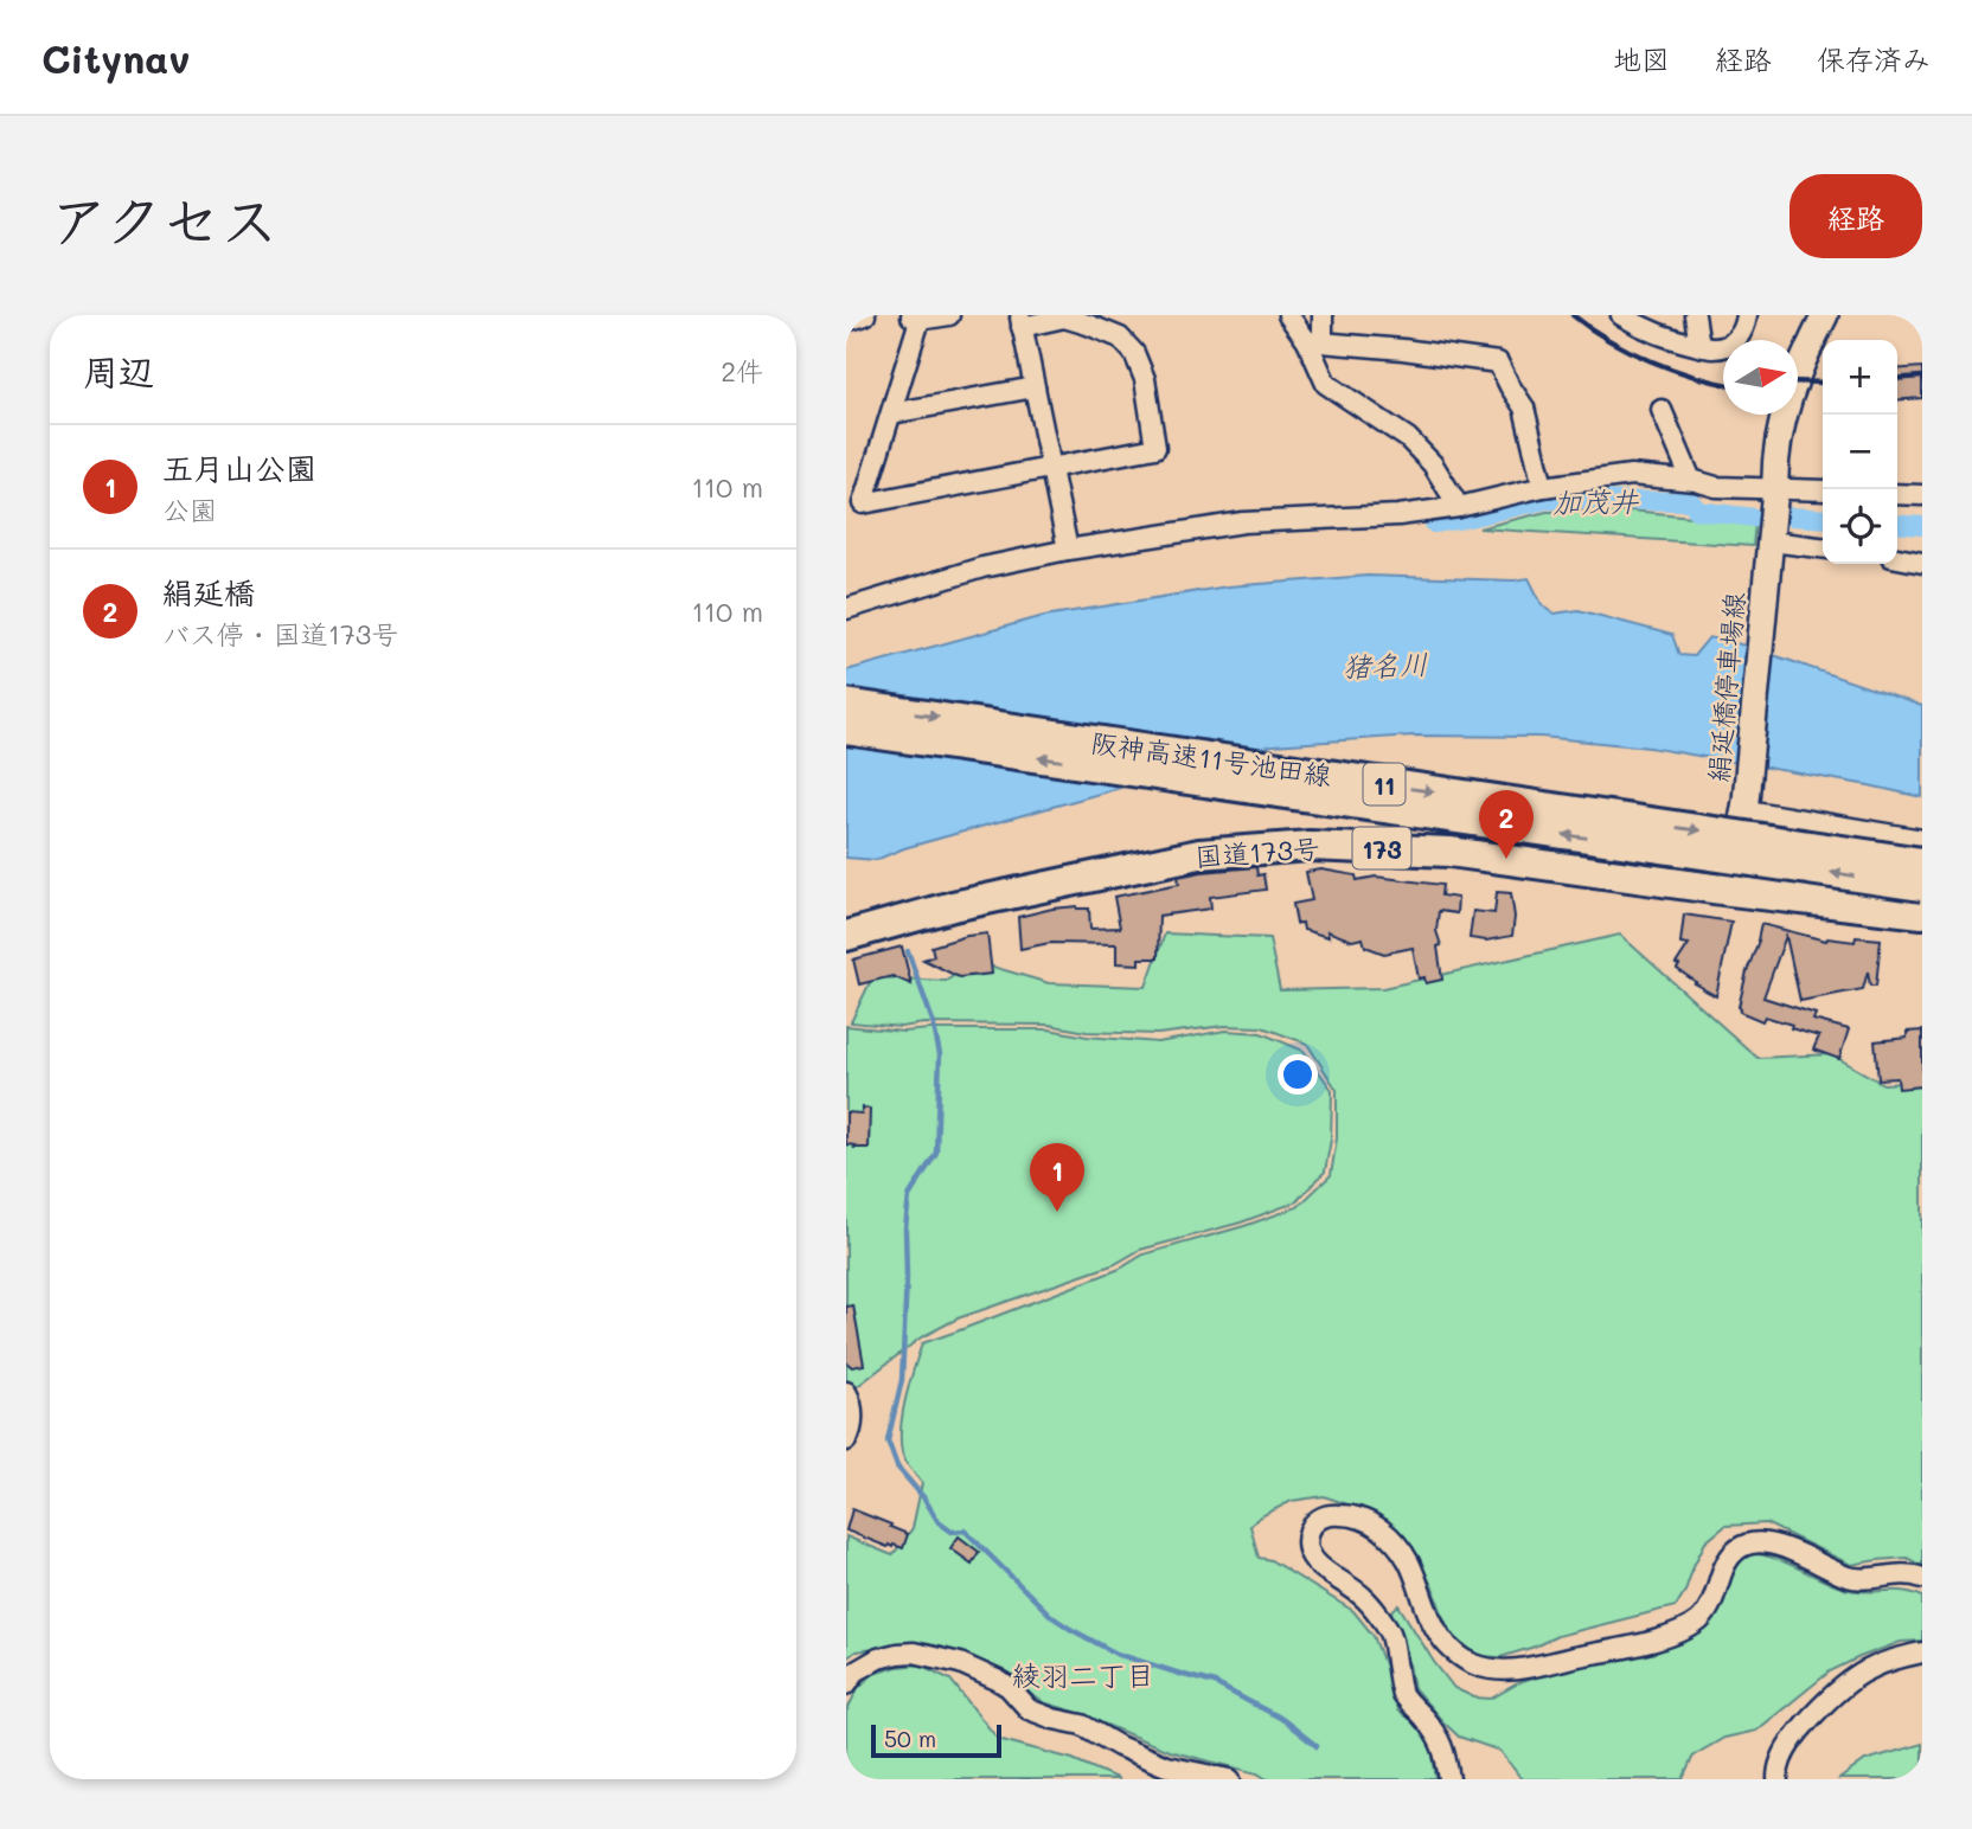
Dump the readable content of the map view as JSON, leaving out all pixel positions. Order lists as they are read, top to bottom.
{
  "streets": {
    "highway": [
      "阪神高速11号池田線",
      "11",
      "173",
      "国道173号"
    ],
    "main road": ["絹延橋停車場線"]
  },
  "crossings": [
    ["絹延橋停車場線", "国道173号"]
  ],
  "districts": ["綾羽二丁目"],
  "water": ["加茂井", "猪名川"],
  "scale_bar": "50 m",
  "north": "right",
  "page": {
    "header": "Citynav",
    "nav": ["地図", "経路", "保存済み"],
    "title": "アクセス",
    "buttons": "経路",
    "heading": ["周辺", "2件"],
    "map_buttons": ["+", "−"],
    "list": [
      {
        "mark": "1",
        "name": "五月山公園",
        "note": "公園",
        "value": "110 m"
      },
      {
        "mark": "2",
        "name": "絹延橋",
        "note": "バス停 · 国道173号",
        "value": "110 m"
      }
    ],
    "pins": ["2", "1"],
    "scale": "50 m"
  }
}
